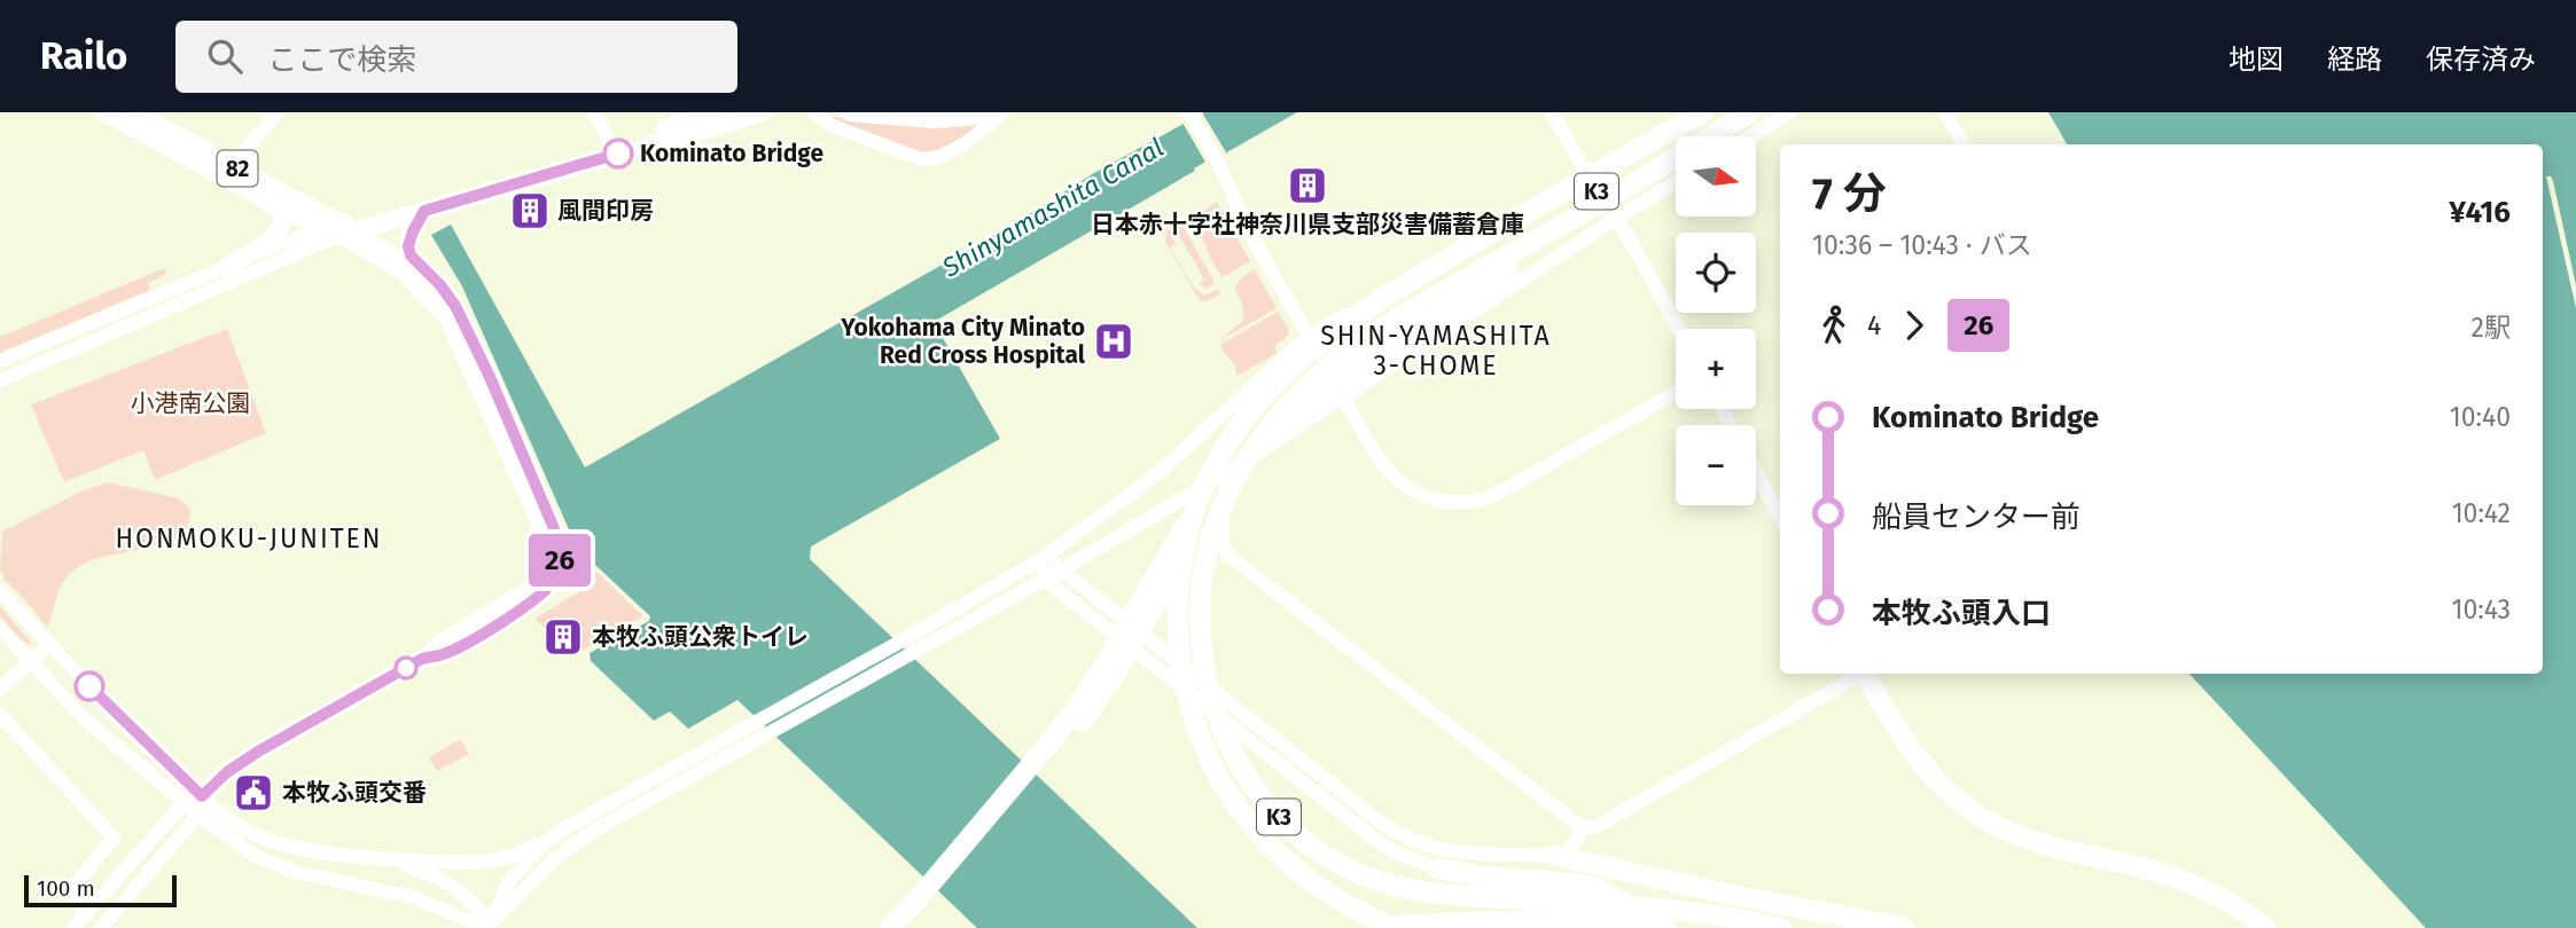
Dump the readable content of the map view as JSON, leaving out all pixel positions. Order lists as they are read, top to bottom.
{
  "streets": {
    "highway": ["K3"],
    "main road": ["82"]
  },
  "districts": ["SHIN-YAMASHITA 3-CHOME", "HONMOKU-JUNITEN"],
  "water": ["Shinyamashita Canal"],
  "parks": ["小港南公園"],
  "places": {
    "other": ["Kominato Bridge"],
    "building": ["日本赤十字社神奈川県支部災害備蓄倉庫", "風間印房", "本牧ふ頭公衆トイレ"],
    "hospital": ["Yokohama City Minato Red Cross Hospital"],
    "public building": ["本牧ふ頭交番"]
  },
  "lines": ["bus line 26"],
  "scale_bar": "100 m",
  "north": "right",
  "page": {
    "header": "Railo",
    "search": "ここで検索",
    "nav": ["地図", "経路", "保存済み"],
    "on_map": "26",
    "map_buttons": ["+", "−"],
    "heading": ["7 分", "10:36 – 10:43 · バス", "¥416"],
    "legs": ["4", "26", "2駅"],
    "list": [
      {
        "name": "Kominato Bridge",
        "value": "10:40"
      },
      {
        "name": "船員センター前",
        "value": "10:42"
      },
      {
        "name": "本牧ふ頭入口",
        "value": "10:43"
      }
    ],
    "scale": "100 m"
  }
}
